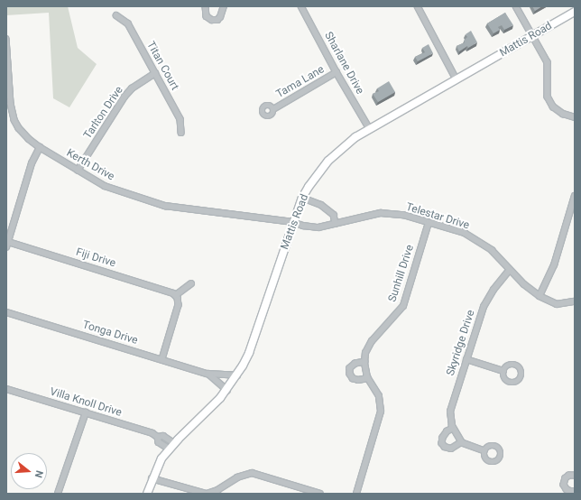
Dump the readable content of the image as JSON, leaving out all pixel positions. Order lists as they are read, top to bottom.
{
  "streets": {
    "main road": ["Mattis Road"],
    "street": [
      "Sharlane Drive",
      "Titan Court",
      "Tama Lane",
      "Tarlton Drive",
      "Kerth Drive",
      "Telestar Drive",
      "Fiji Drive",
      "Sunhill Drive",
      "Tonga Drive",
      "Skyridge Drive",
      "Villa Knoll Drive"
    ]
  },
  "crossings": [
    ["Mattis Road", "Sharlane Drive"],
    ["Mattis Road", "Kerth Drive"],
    ["Mattis Road", "Telestar Drive"],
    ["Mattis Road", "Tonga Drive"],
    ["Mattis Road", "Villa Knoll Drive"],
    ["Sharlane Drive", "Tama Lane"],
    ["Titan Court", "Tarlton Drive"],
    ["Tarlton Drive", "Kerth Drive"],
    ["Kerth Drive", "Telestar Drive"],
    ["Telestar Drive", "Sunhill Drive"],
    ["Telestar Drive", "Skyridge Drive"]
  ],
  "north": "right"
}
